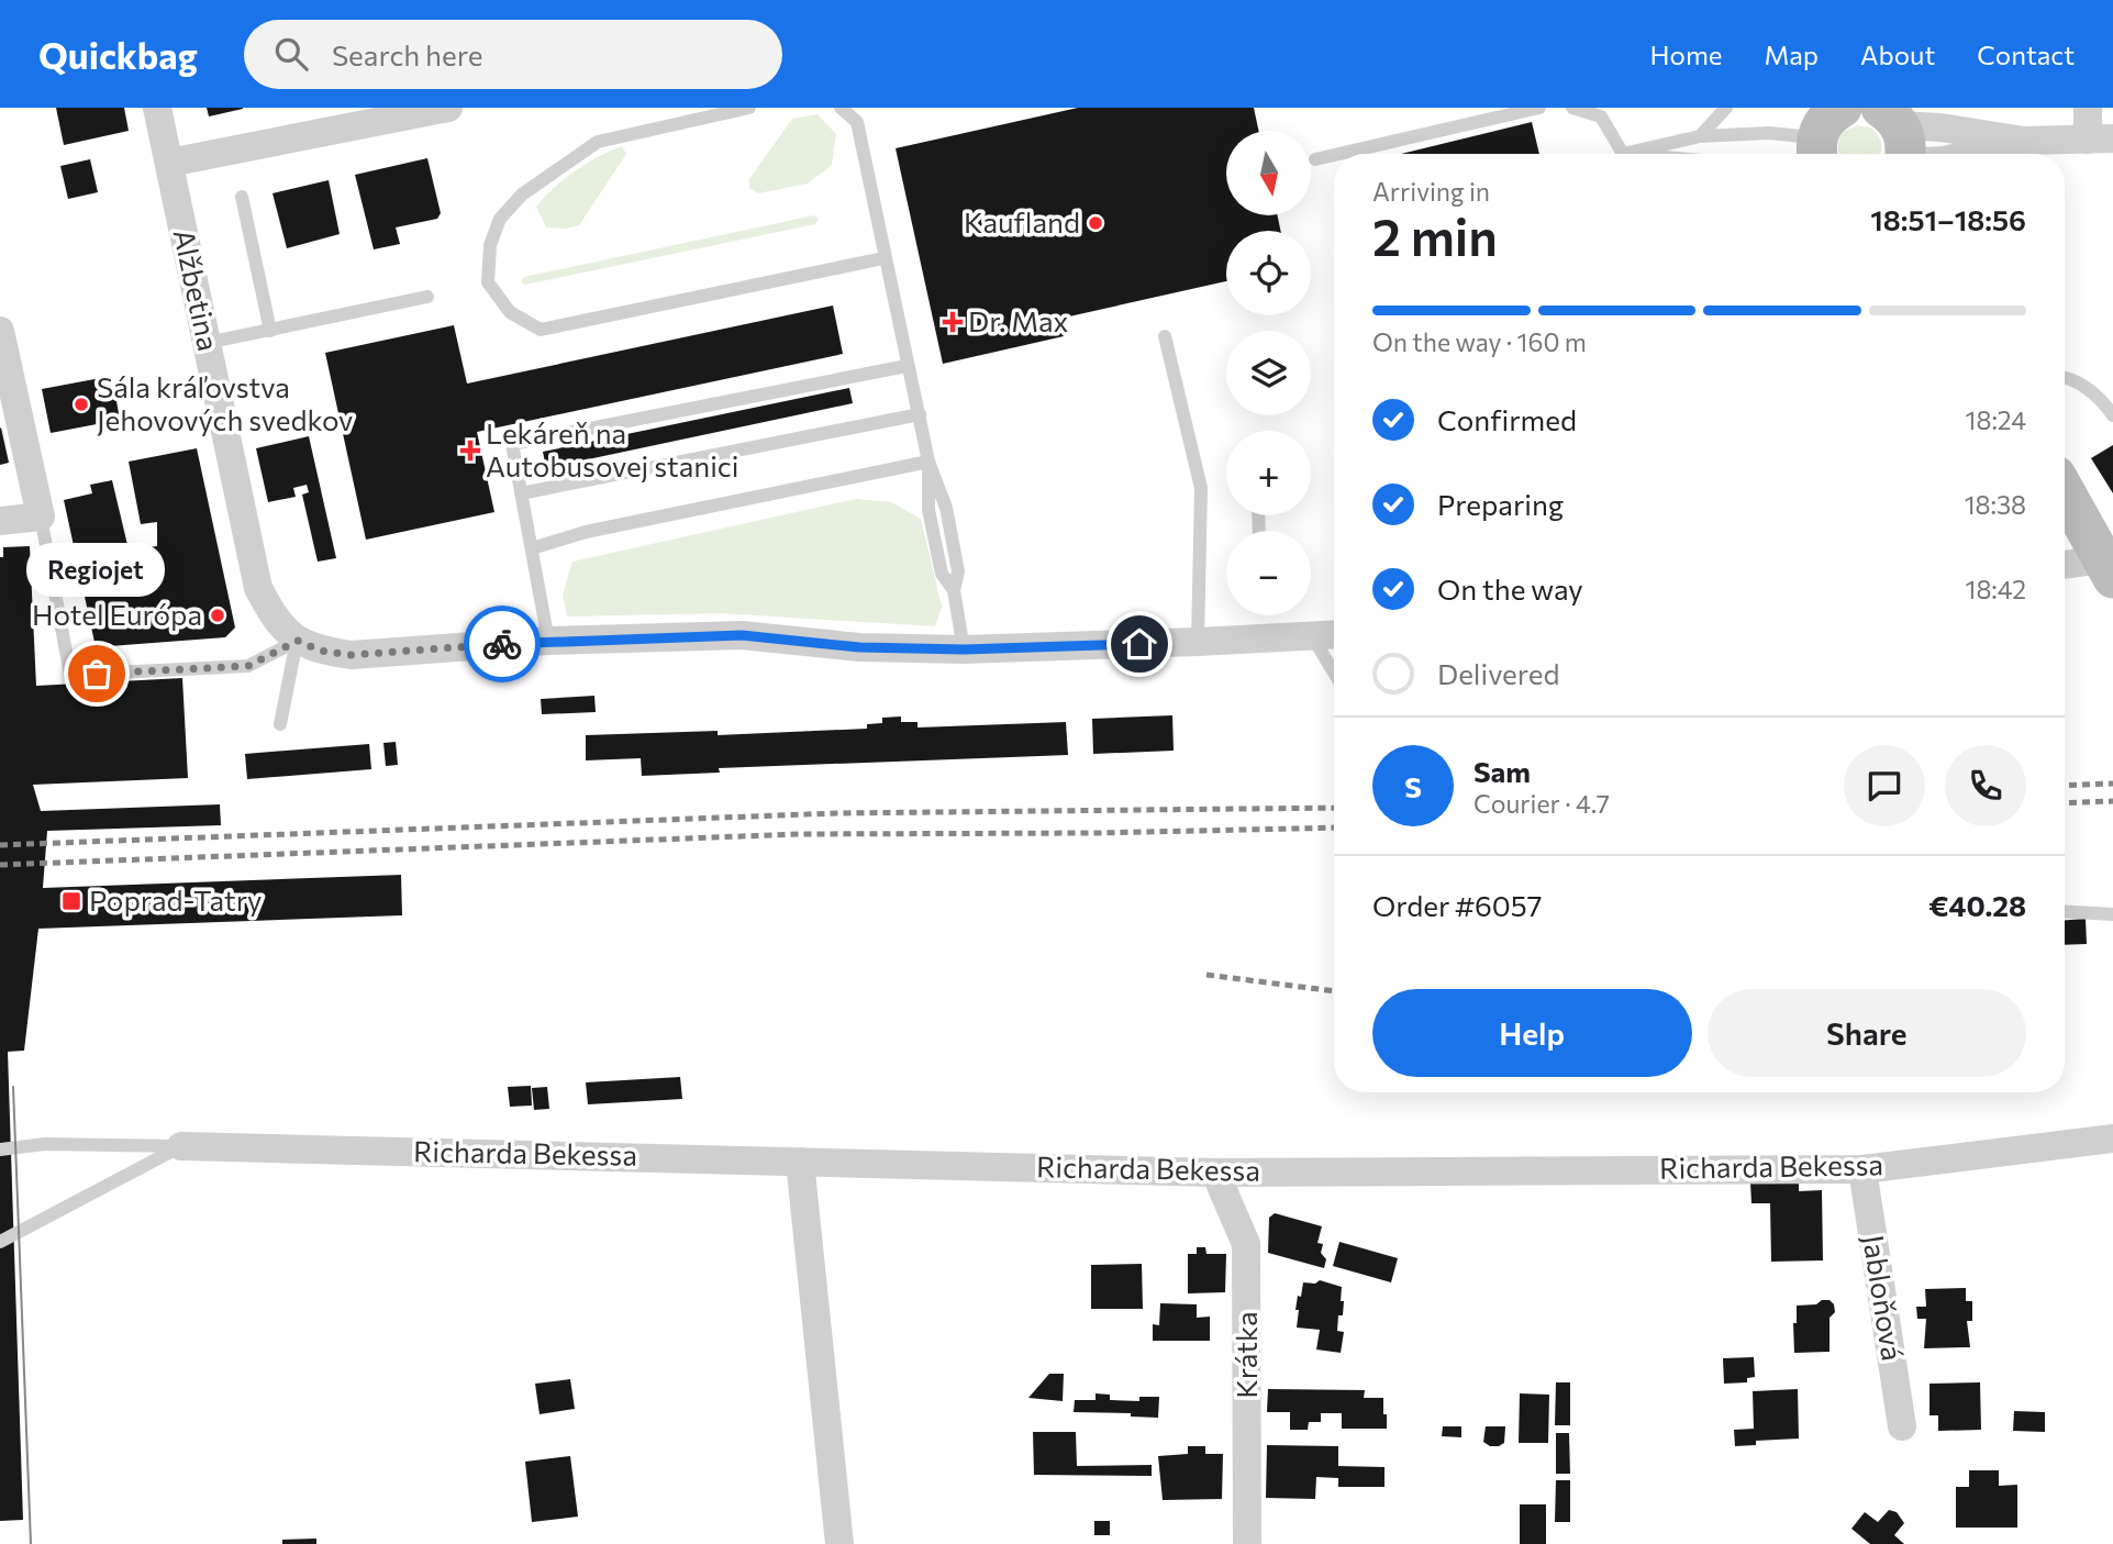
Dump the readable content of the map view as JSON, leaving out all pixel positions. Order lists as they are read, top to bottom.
{
  "streets": {
    "street": [
      "Alžbetina",
      "Richarda Bekessa",
      "Jabloňová",
      "Krátka"
    ]
  },
  "crossings": [
    ["Richarda Bekessa", "Jabloňová"],
    ["Richarda Bekessa", "Krátka"]
  ],
  "places": {
    "other": [
      "Kaufland",
      "Sála kráľovstva Jehovových svedkov",
      "Hotel Európa",
      "Regiojet"
    ],
    "health": ["Dr. Max", "Lekáreň na Autobusovej stanici"],
    "transit": ["Poprad-Tatry"]
  },
  "north": "bottom",
  "page": {
    "header": "Quickbag",
    "search": "Search here",
    "nav": [
      "Home",
      "Map",
      "About",
      "Contact"
    ],
    "map_buttons": ["+", "−"],
    "heading": ["2 min", "Arriving in", "18:51–18:56"],
    "panel": [
      "Sam",
      "Courier · 4.7",
      "Order #6057",
      "€40.28"
    ],
    "bar": "On the way · 160 m",
    "list": [
      ["Confirmed", "18:24"],
      ["Preparing", "18:38"],
      ["On the way", "18:42"],
      "Delivered"
    ],
    "bubble": "Regiojet",
    "round": "S",
    "buttons": ["Help", "Share"]
  }
}
